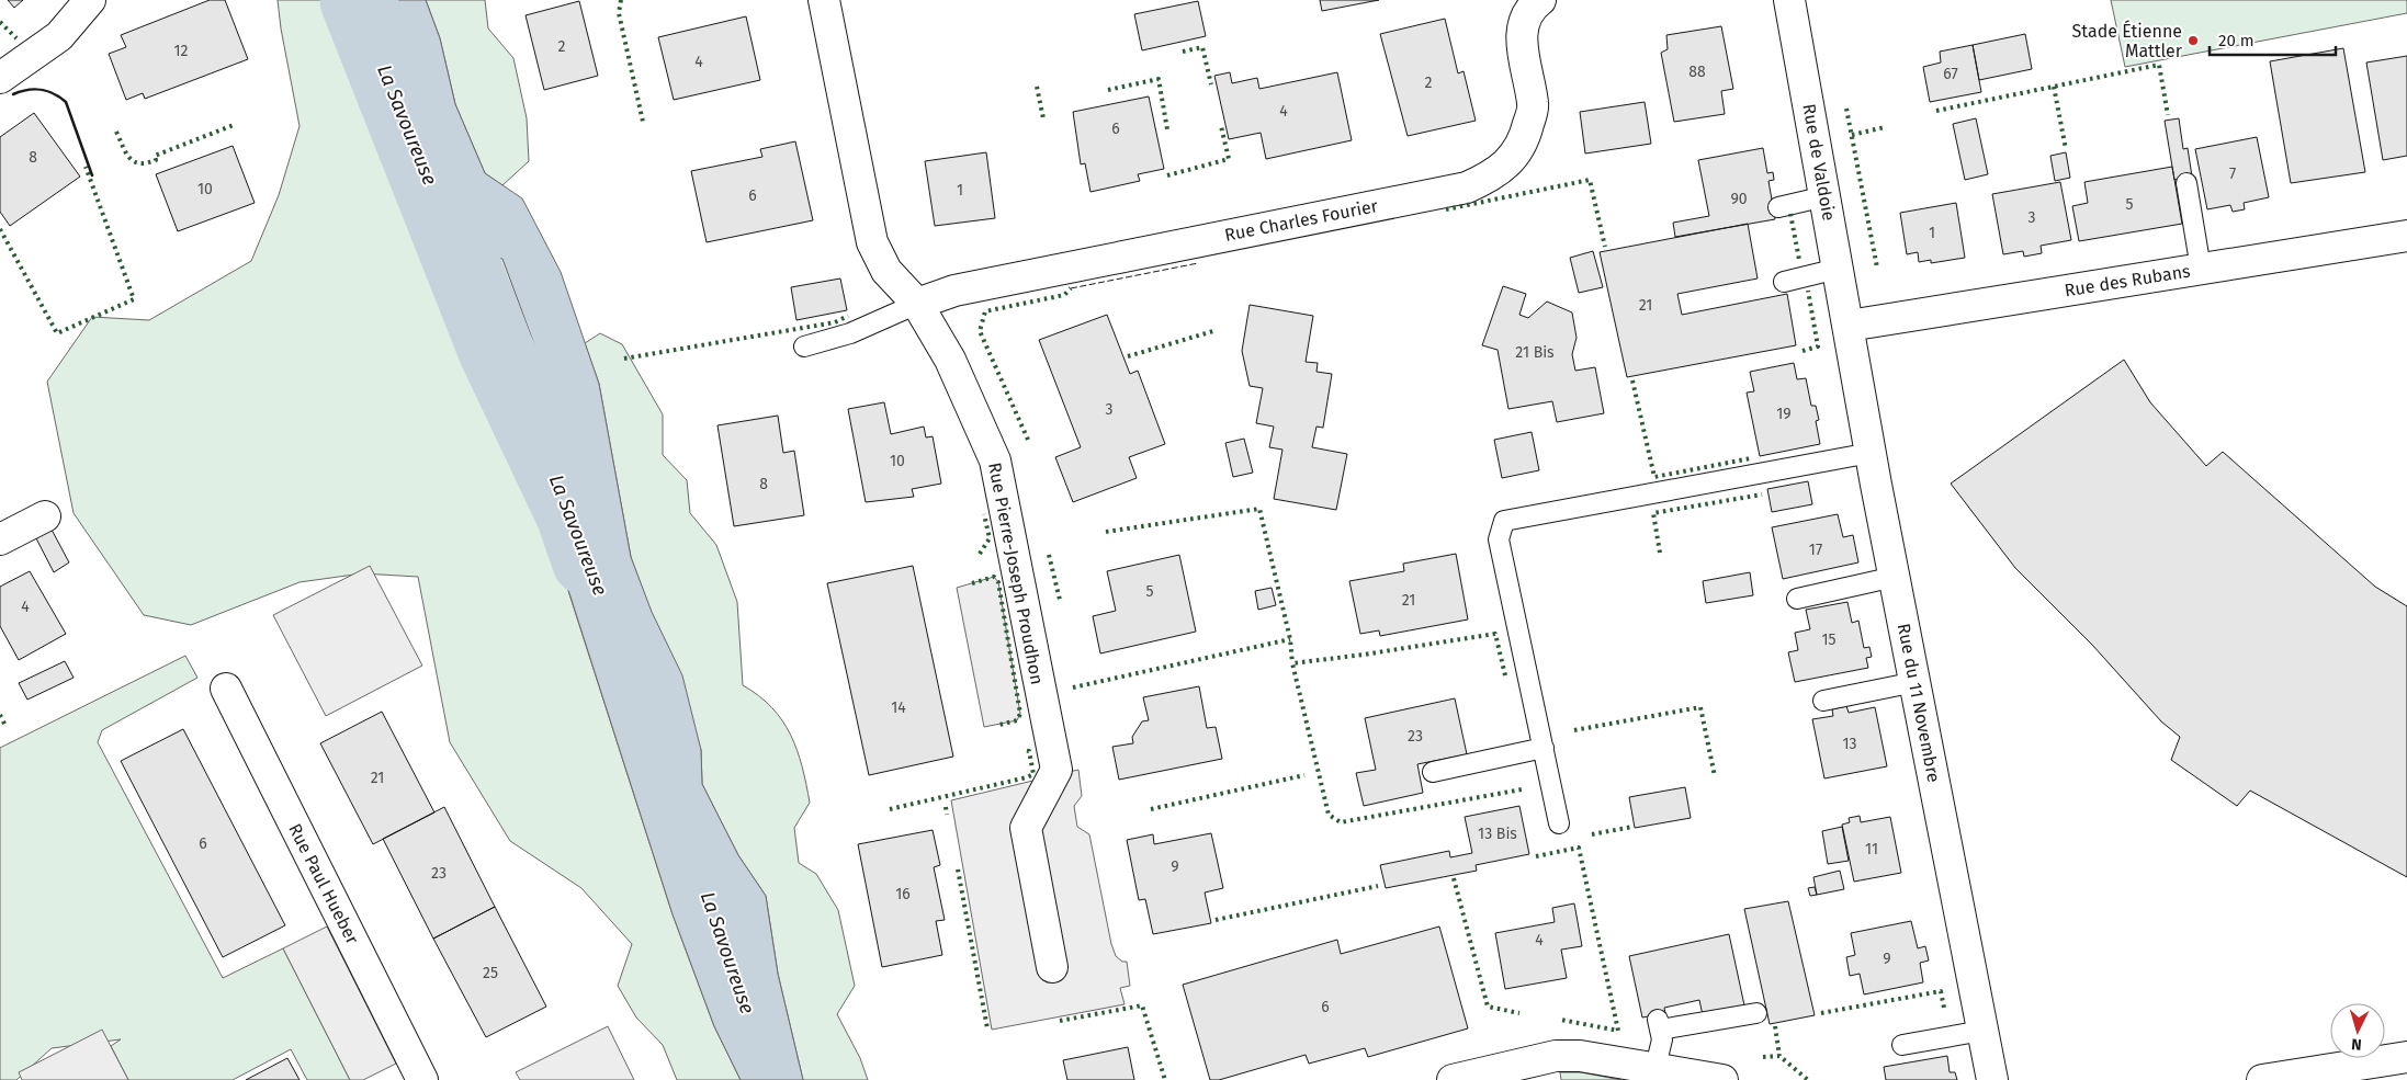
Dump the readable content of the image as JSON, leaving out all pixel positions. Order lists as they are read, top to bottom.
{
  "streets": {
    "street": [
      "Rue de Valdoie",
      "Rue Charles Fourier",
      "Rue des Rubans",
      "Rue Pierre-Joseph Proudhon",
      "Rue du 11 Novembre",
      "Rue Paul Hueber"
    ]
  },
  "crossings": [
    ["Rue de Valdoie", "Rue des Rubans"],
    ["Rue de Valdoie", "Rue du 11 Novembre"],
    ["Rue Charles Fourier", "Rue Pierre-Joseph Proudhon"],
    ["Rue des Rubans", "Rue du 11 Novembre"]
  ],
  "water": ["La Savoureuse"],
  "places": ["Stade Étienne Mattler"],
  "house_numbers": [
    "2",
    "12",
    "4",
    "88",
    "67",
    "2",
    "4",
    "6",
    "8",
    "7",
    "10",
    "1",
    "6",
    "90",
    "5",
    "3",
    "1",
    "21",
    "21 Bis",
    "3",
    "19",
    "10",
    "8",
    "17",
    "5",
    "21",
    "4",
    "15",
    "14",
    "23",
    "13",
    "21",
    "13 Bis",
    "6",
    "11",
    "9",
    "23",
    "16",
    "4",
    "9",
    "25",
    "6"
  ],
  "scale_bar": "20 m",
  "north": "bottom"
}
